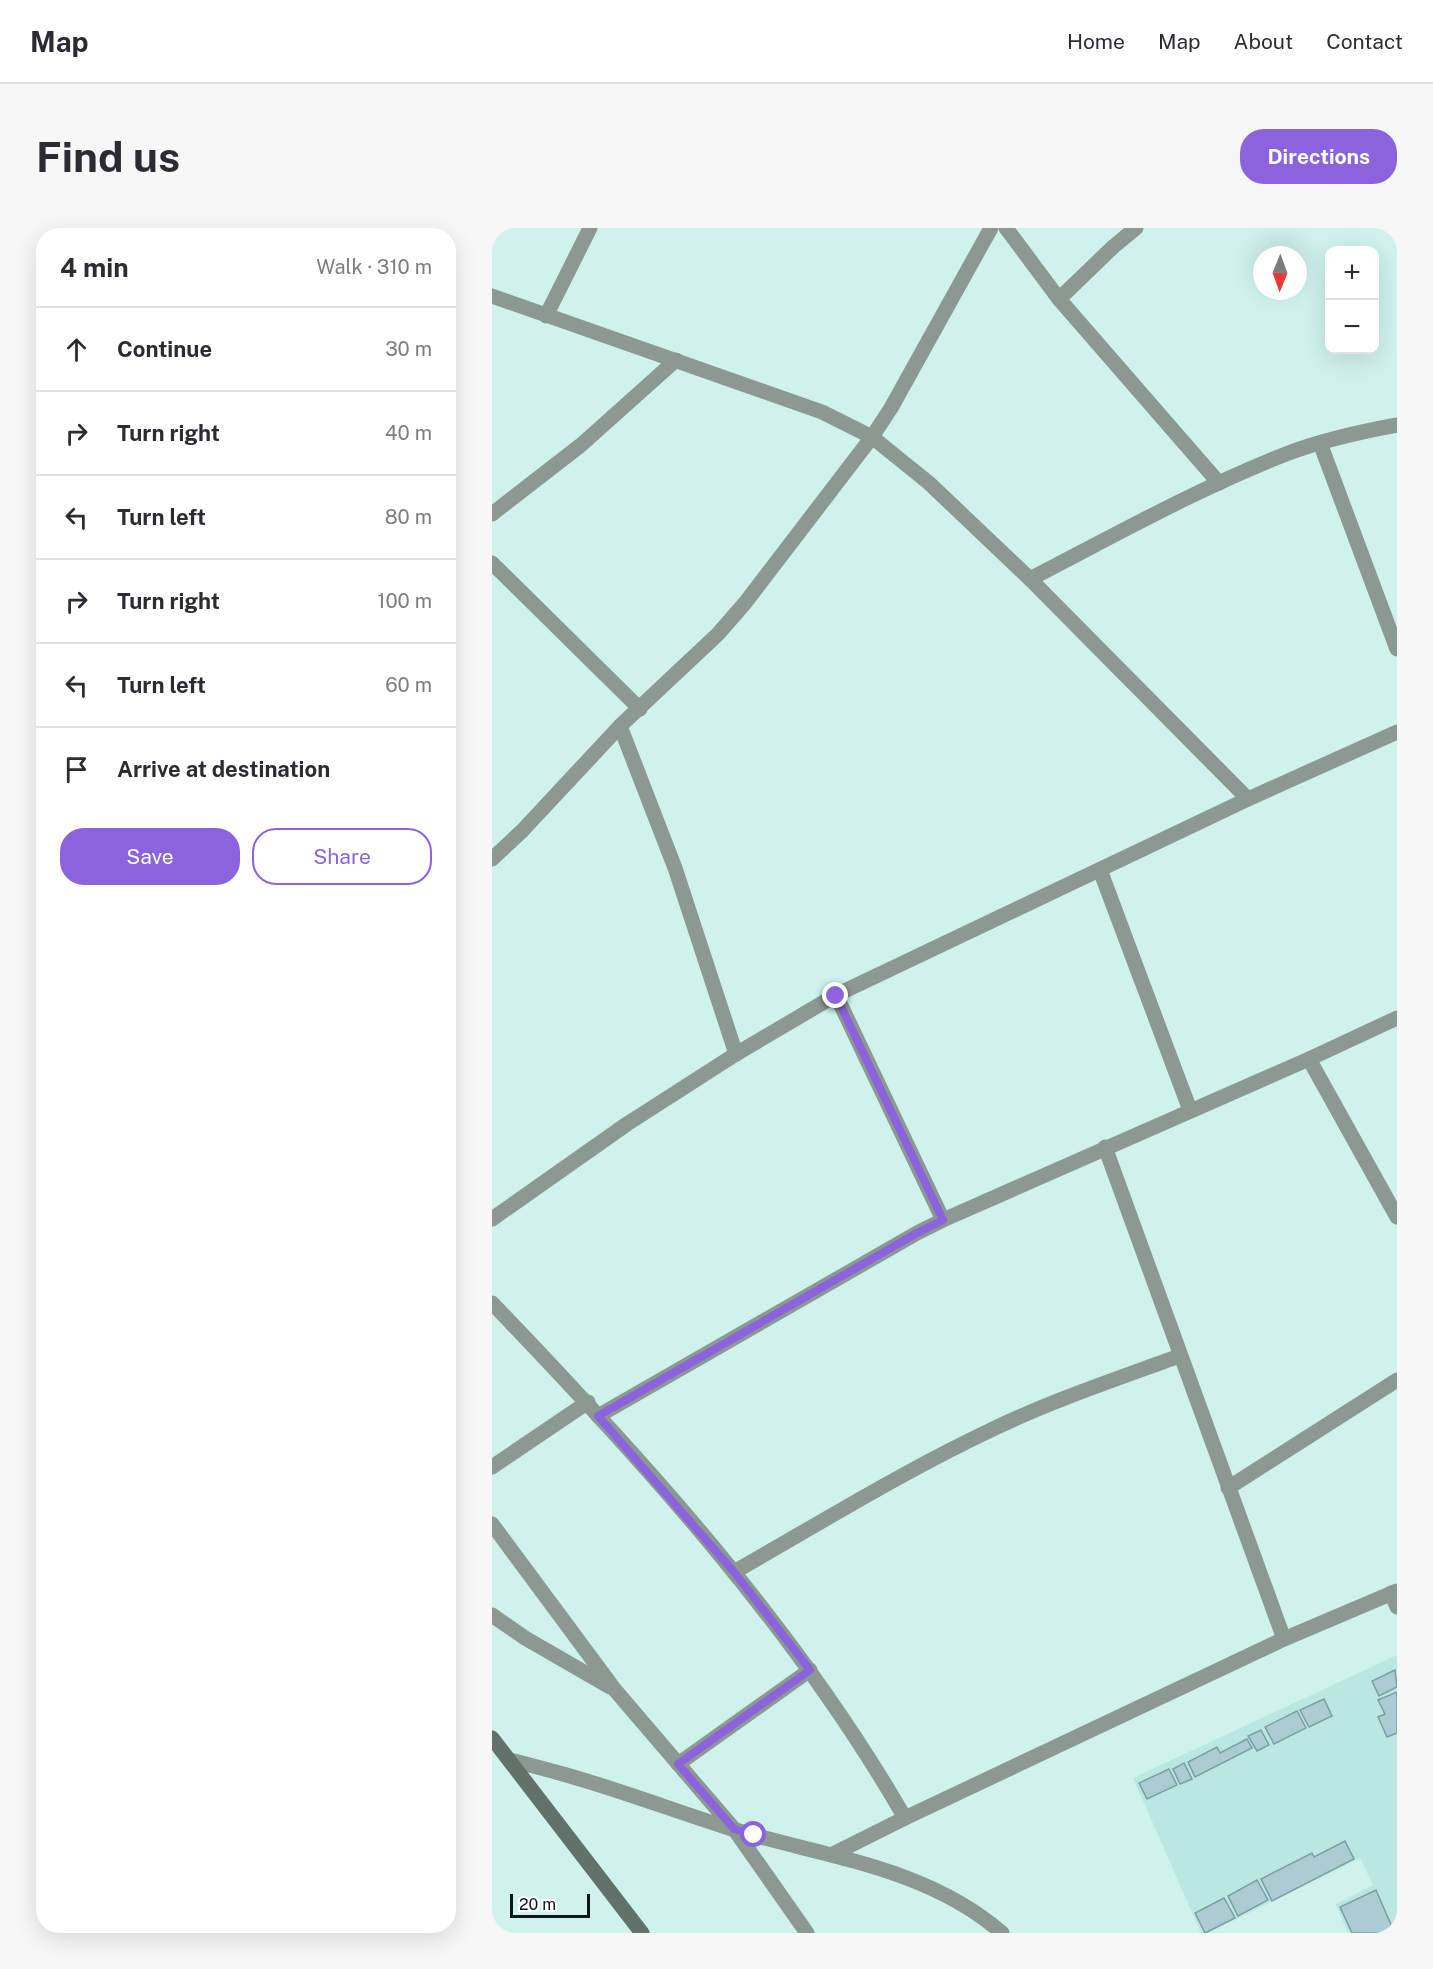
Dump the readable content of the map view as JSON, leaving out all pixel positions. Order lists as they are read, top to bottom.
{
  "scale_bar": "20 m",
  "north": "bottom",
  "page": {
    "header": "Map",
    "nav": [
      "Home",
      "Map",
      "About",
      "Contact"
    ],
    "buttons": [
      "Directions",
      ["Save", "Share"]
    ],
    "title": "Find us",
    "heading": ["4 min", "Walk · 310 m"],
    "map_buttons": ["+", "−"],
    "list": [
      ["Continue", "30 m"],
      ["Turn right", "40 m"],
      ["Turn left", "80 m"],
      ["Turn right", "100 m"],
      ["Turn left", "60 m"],
      "Arrive at destination"
    ],
    "scale": "20 m"
  }
}
